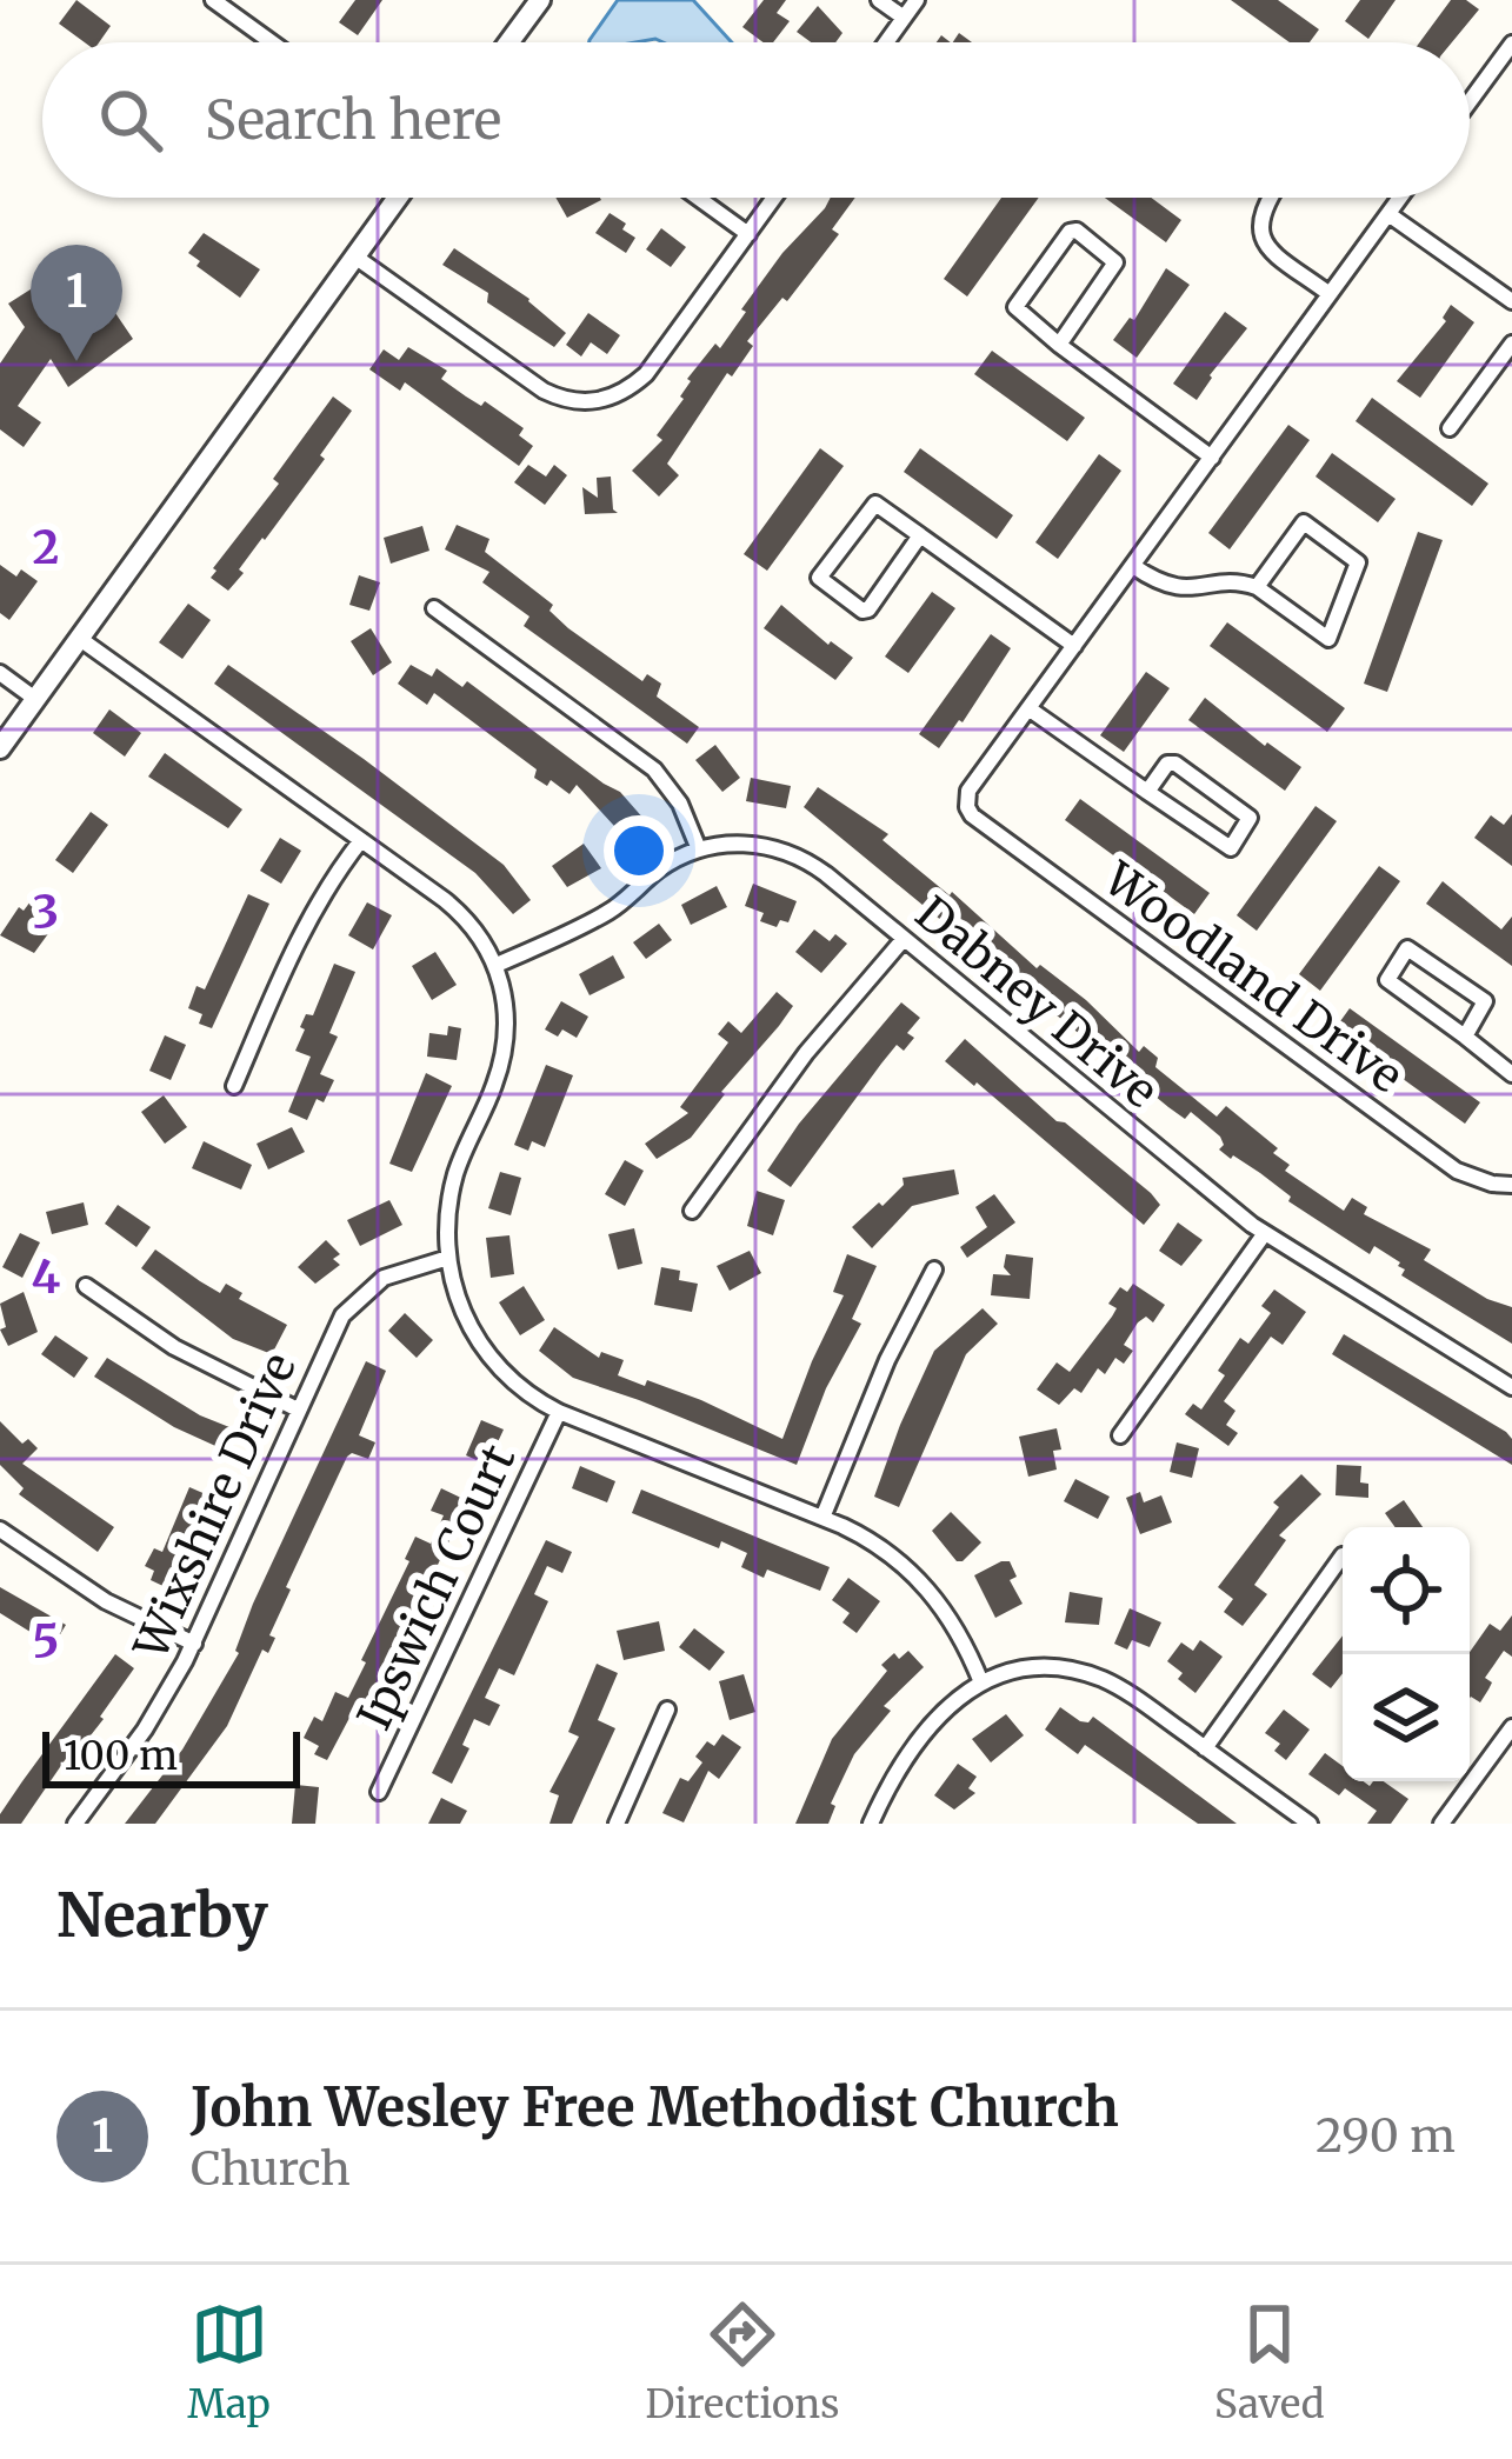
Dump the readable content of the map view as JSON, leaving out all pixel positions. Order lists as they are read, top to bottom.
{
  "streets": {
    "street": [
      "Woodland Drive",
      "Dabney Drive",
      "Wixshire Drive",
      "Ipswich Court"
    ]
  },
  "scale_bar": "100 m",
  "page": {
    "search": "Search here",
    "pins": "1",
    "scale": "100 m",
    "heading": "Nearby",
    "list": [
      {
        "mark": "1",
        "name": "John Wesley Free Methodist Church",
        "note": "Church",
        "value": "290 m"
      }
    ],
    "nav": ["Map", "Directions", "Saved"]
  },
  "grid": {
    "rows": [
      "2",
      "3",
      "4",
      "5"
    ]
  }
}
